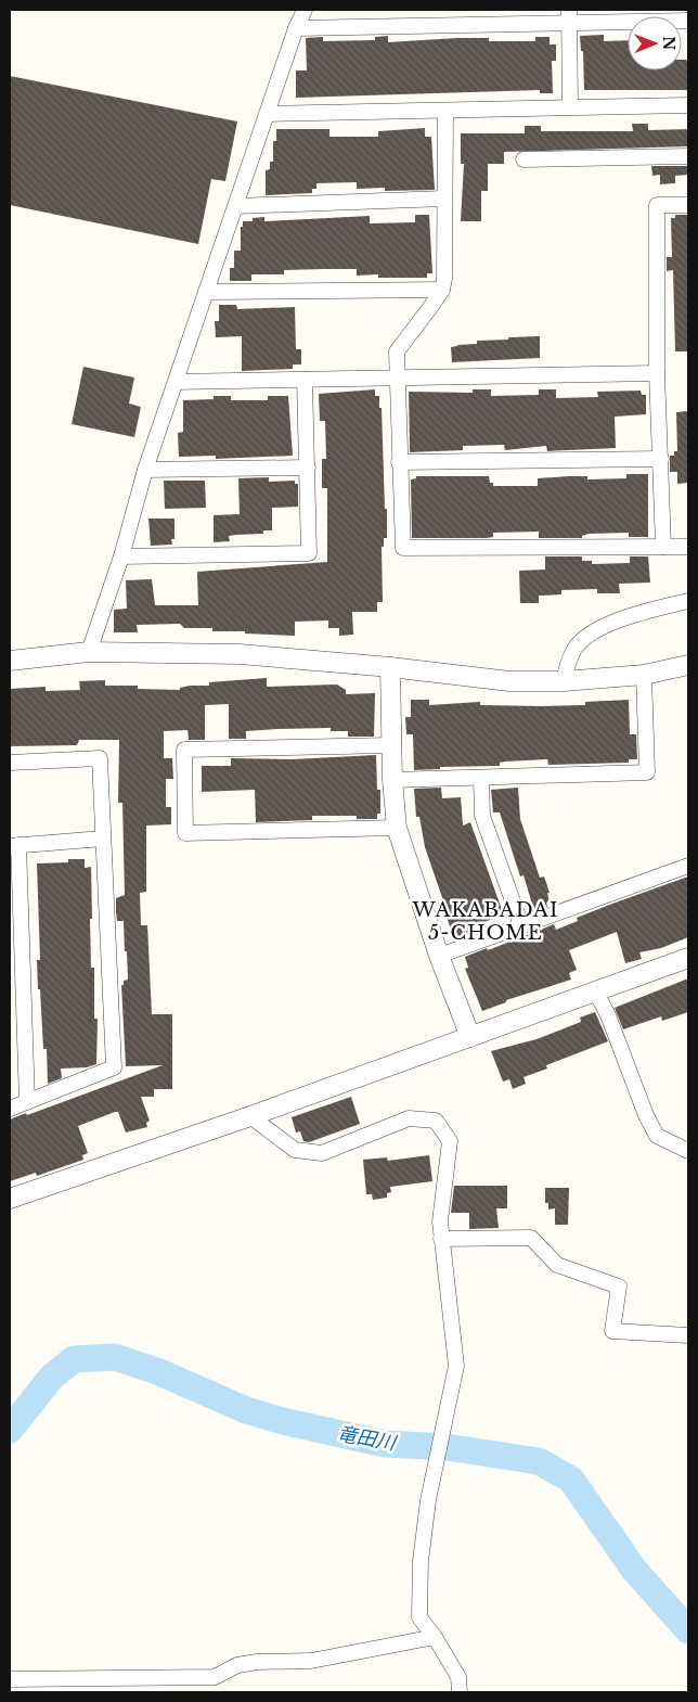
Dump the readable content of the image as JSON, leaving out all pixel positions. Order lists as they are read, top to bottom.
{
  "districts": ["WAKABADAI 5-CHOME"],
  "water": ["竜田川"],
  "north": "right"
}
